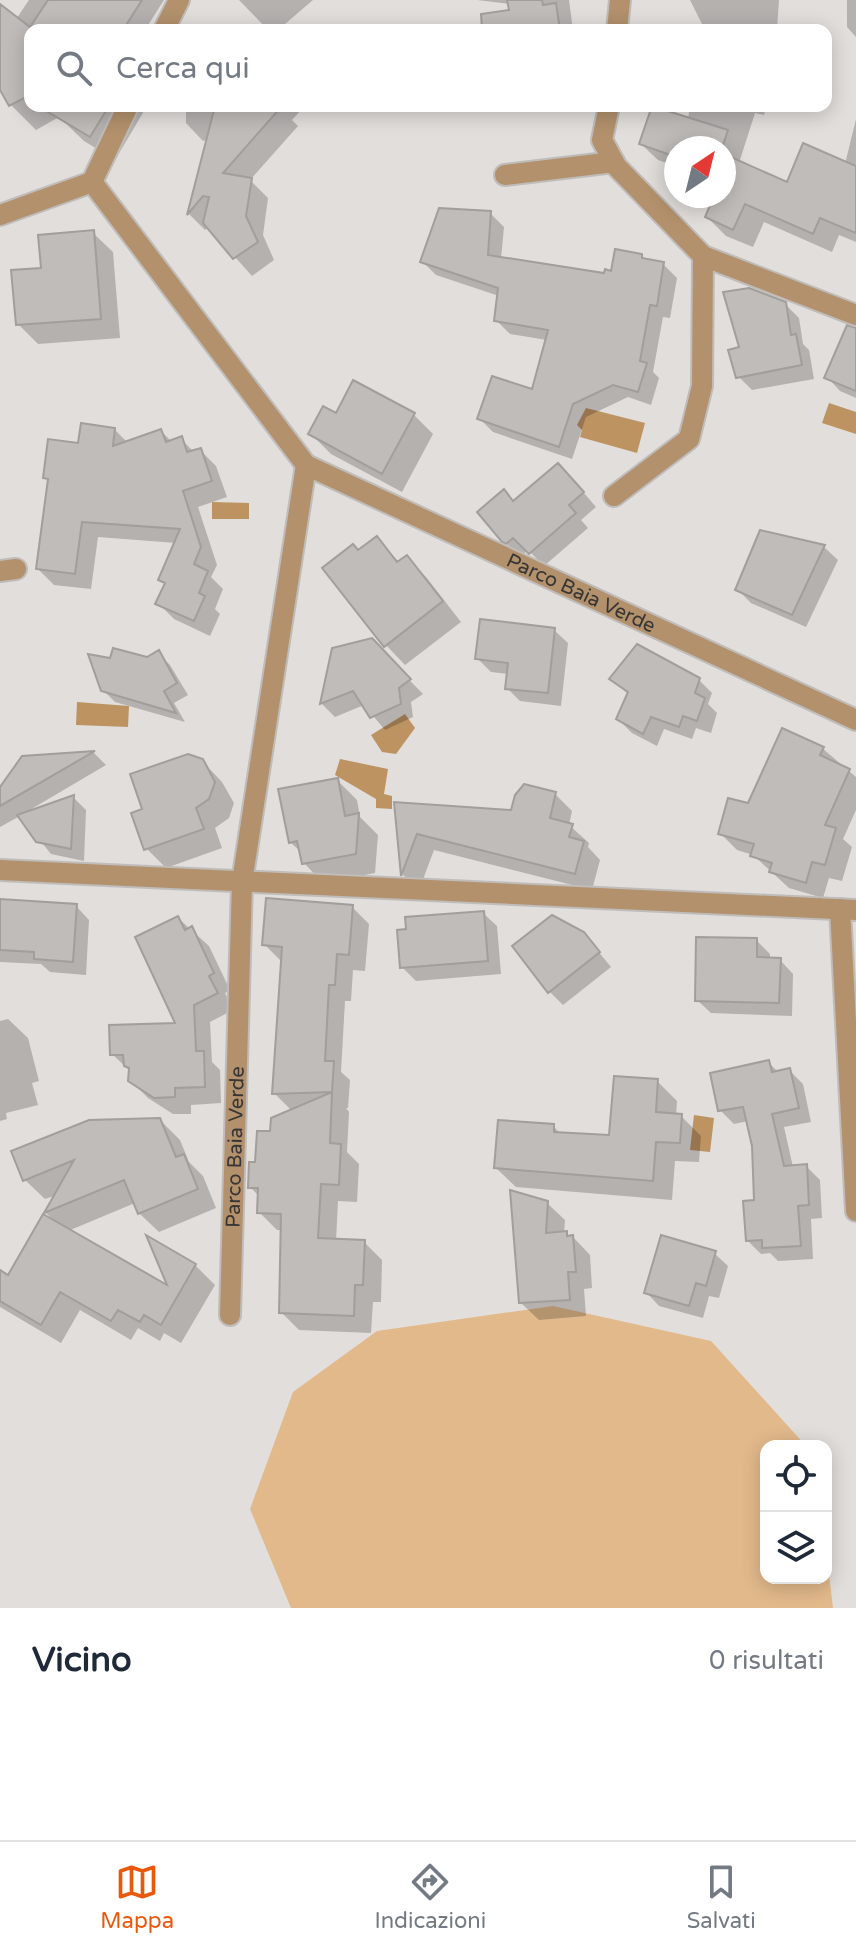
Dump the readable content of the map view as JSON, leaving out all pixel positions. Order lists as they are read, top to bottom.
{
  "streets": {
    "street": ["Parco Baia Verde"]
  },
  "north": "top right",
  "page": {
    "search": "Cerca qui",
    "heading": ["Vicino", "0 risultati"],
    "nav": ["Mappa", "Indicazioni", "Salvati"]
  }
}
